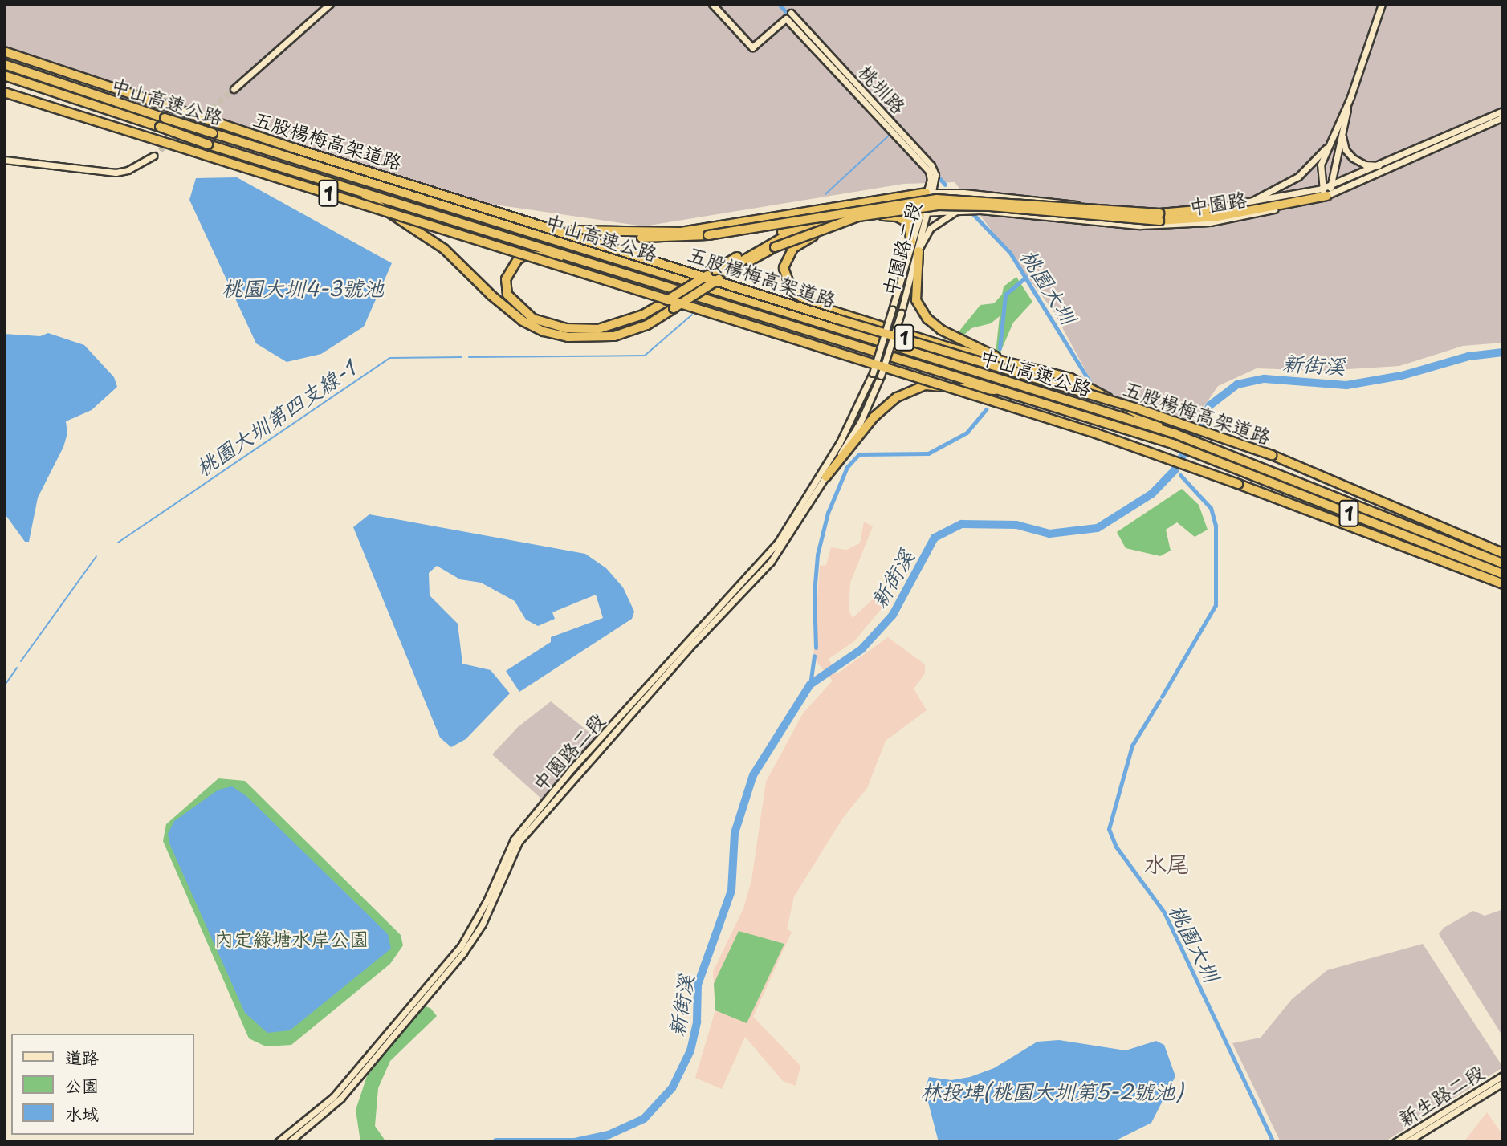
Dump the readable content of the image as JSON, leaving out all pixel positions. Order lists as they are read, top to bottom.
{
  "streets": {
    "highway": ["中山高速公路", "五股楊梅高架道路", "1"],
    "main road": [
      "桃圳路",
      "中園路",
      "中園路二段",
      "新生路二段"
    ]
  },
  "crossings": [
    ["桃圳路", "中園路"],
    ["桃圳路", "中園路二段"],
    ["中園路", "中園路二段"]
  ],
  "districts": ["水尾"],
  "water": [
    "桃園大圳",
    "桃園大圳4-3號池",
    "新街溪",
    "桃園大圳第四支線-1",
    "林投埤(桃園大圳第5-2號池)"
  ],
  "parks": ["內定綠塘水岸公園"],
  "legend": ["道路", "公園", "水域"]
}
